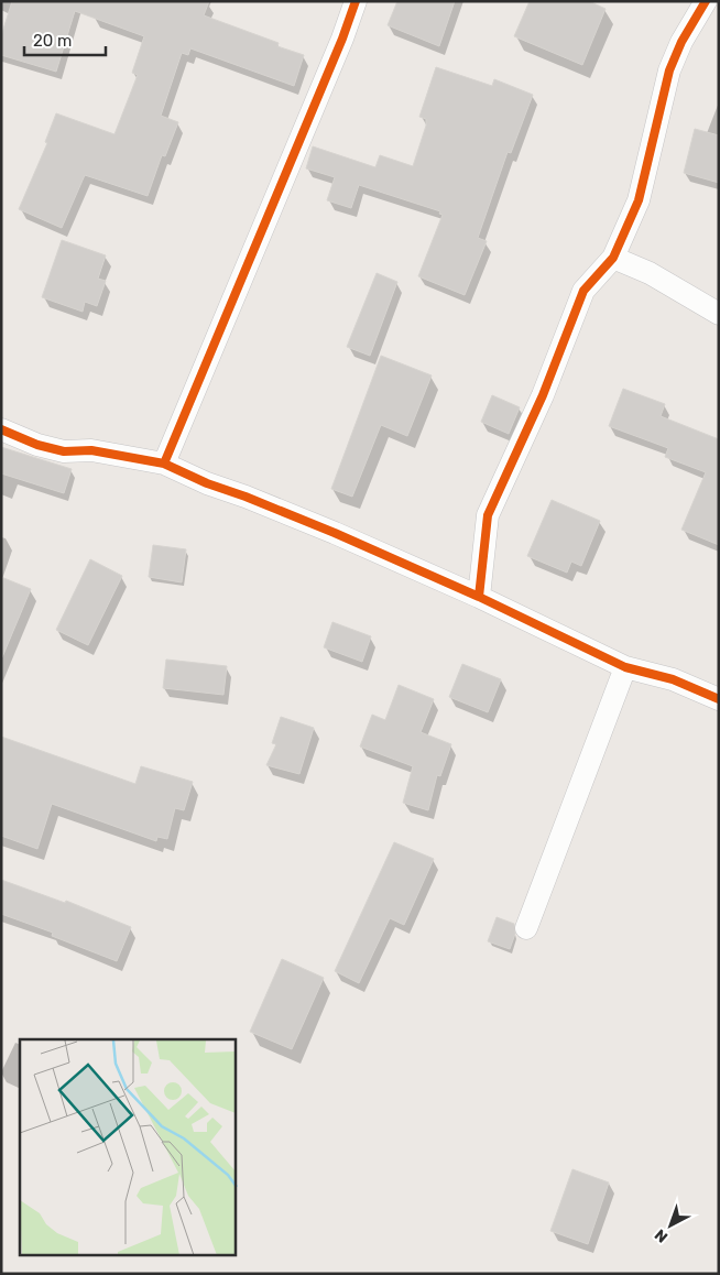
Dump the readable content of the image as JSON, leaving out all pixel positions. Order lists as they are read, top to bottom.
{
  "scale_bar": "20 m",
  "north": "bottom left"
}
